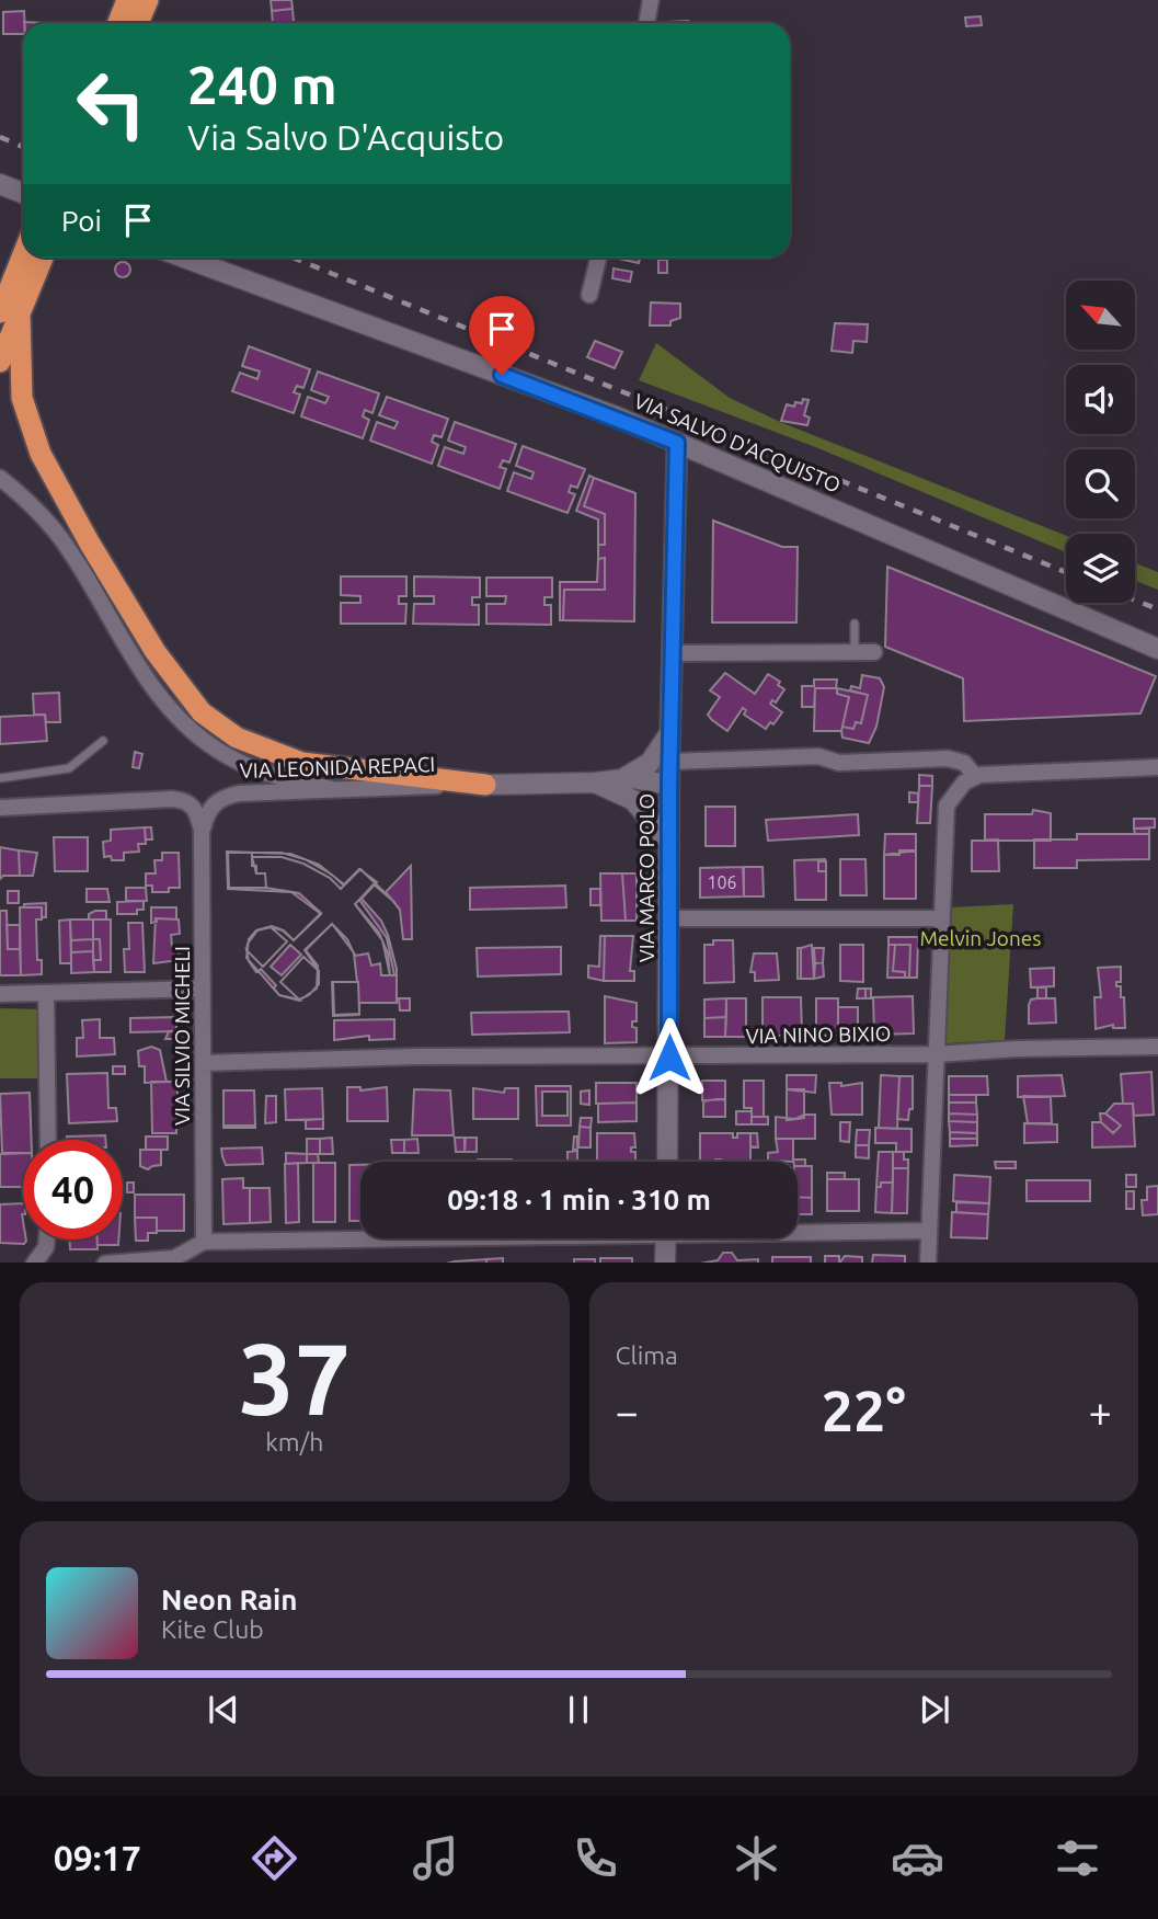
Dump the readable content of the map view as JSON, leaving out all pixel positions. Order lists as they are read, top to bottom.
{
  "streets": {
    "street": [
      "VIA SALVO D'ACQUISTO",
      "VIA LEONIDA REPACI",
      "VIA MARCO POLO",
      "VIA NINO BIXIO",
      "VIA SILVIO MICHELI"
    ]
  },
  "crossings": [
    ["VIA SALVO D'ACQUISTO", "VIA MARCO POLO"],
    ["VIA LEONIDA REPACI", "VIA SILVIO MICHELI"],
    ["VIA MARCO POLO", "VIA NINO BIXIO"],
    ["VIA NINO BIXIO", "VIA SILVIO MICHELI"]
  ],
  "parks": ["Melvin Jones"],
  "house_numbers": ["106"],
  "north": "top left",
  "page": {
    "turn": ["240 m", "Via Salvo D'Acquisto"],
    "then": "Poi",
    "limit": "40",
    "trip": "09:18 · 1 min · 310 m",
    "tile": [
      ["37", "km/h"],
      "Clima"
    ],
    "heat": ["−", "22°", "+"],
    "song": ["Neon Rain", "Kite Club"],
    "tabs": "09:17"
  }
}
